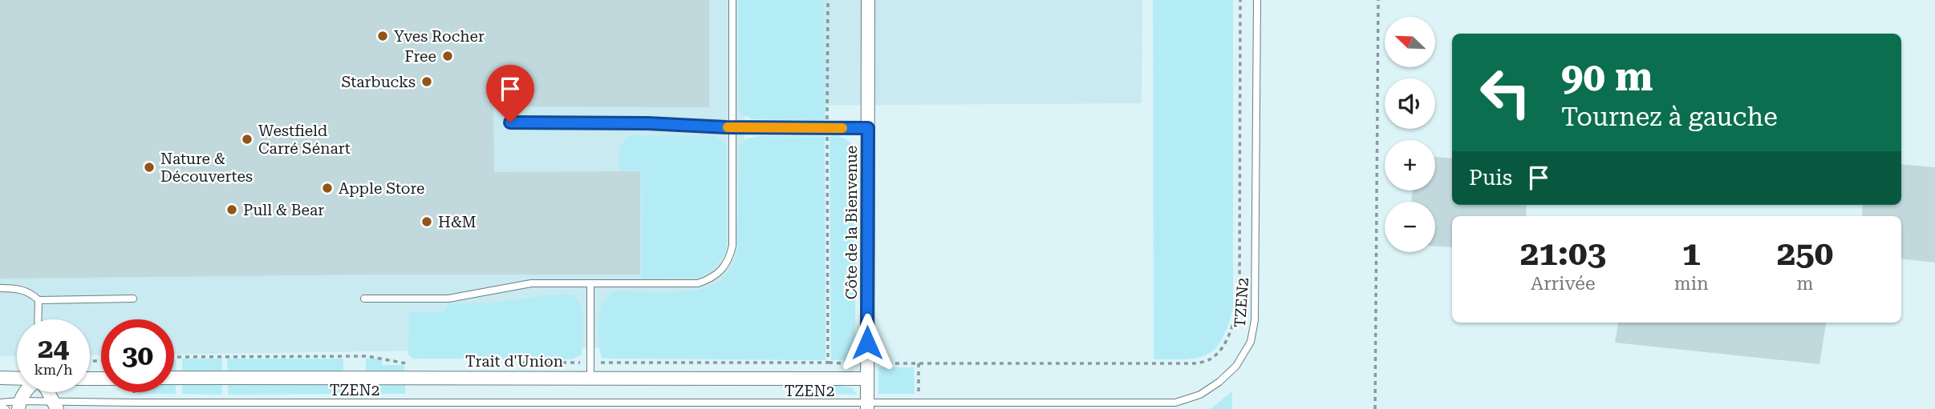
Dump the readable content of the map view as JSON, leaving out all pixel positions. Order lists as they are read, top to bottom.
{
  "streets": {
    "street": ["Côte de la Bienvenue", "Trait d'Union"],
    "lane": ["TZEN2"]
  },
  "crossings": [
    ["Côte de la Bienvenue", "TZEN2"],
    ["Côte de la Bienvenue", "Trait d'Union"]
  ],
  "places": [
    "Yves Rocher",
    "Free",
    "Starbucks",
    "Westfield Carré Sénart",
    "Nature & Découvertes",
    "Apple Store",
    "Pull & Bear",
    "H&M"
  ],
  "north": "top left",
  "page": {
    "map_buttons": ["+", "−"],
    "turn": ["90 m", "Tournez à gauche"],
    "then": "Puis",
    "eta": [
      "21:03",
      "Arrivée",
      "1",
      "min",
      "250",
      "m"
    ],
    "speed": "24 km/h",
    "limit": "30"
  }
}
